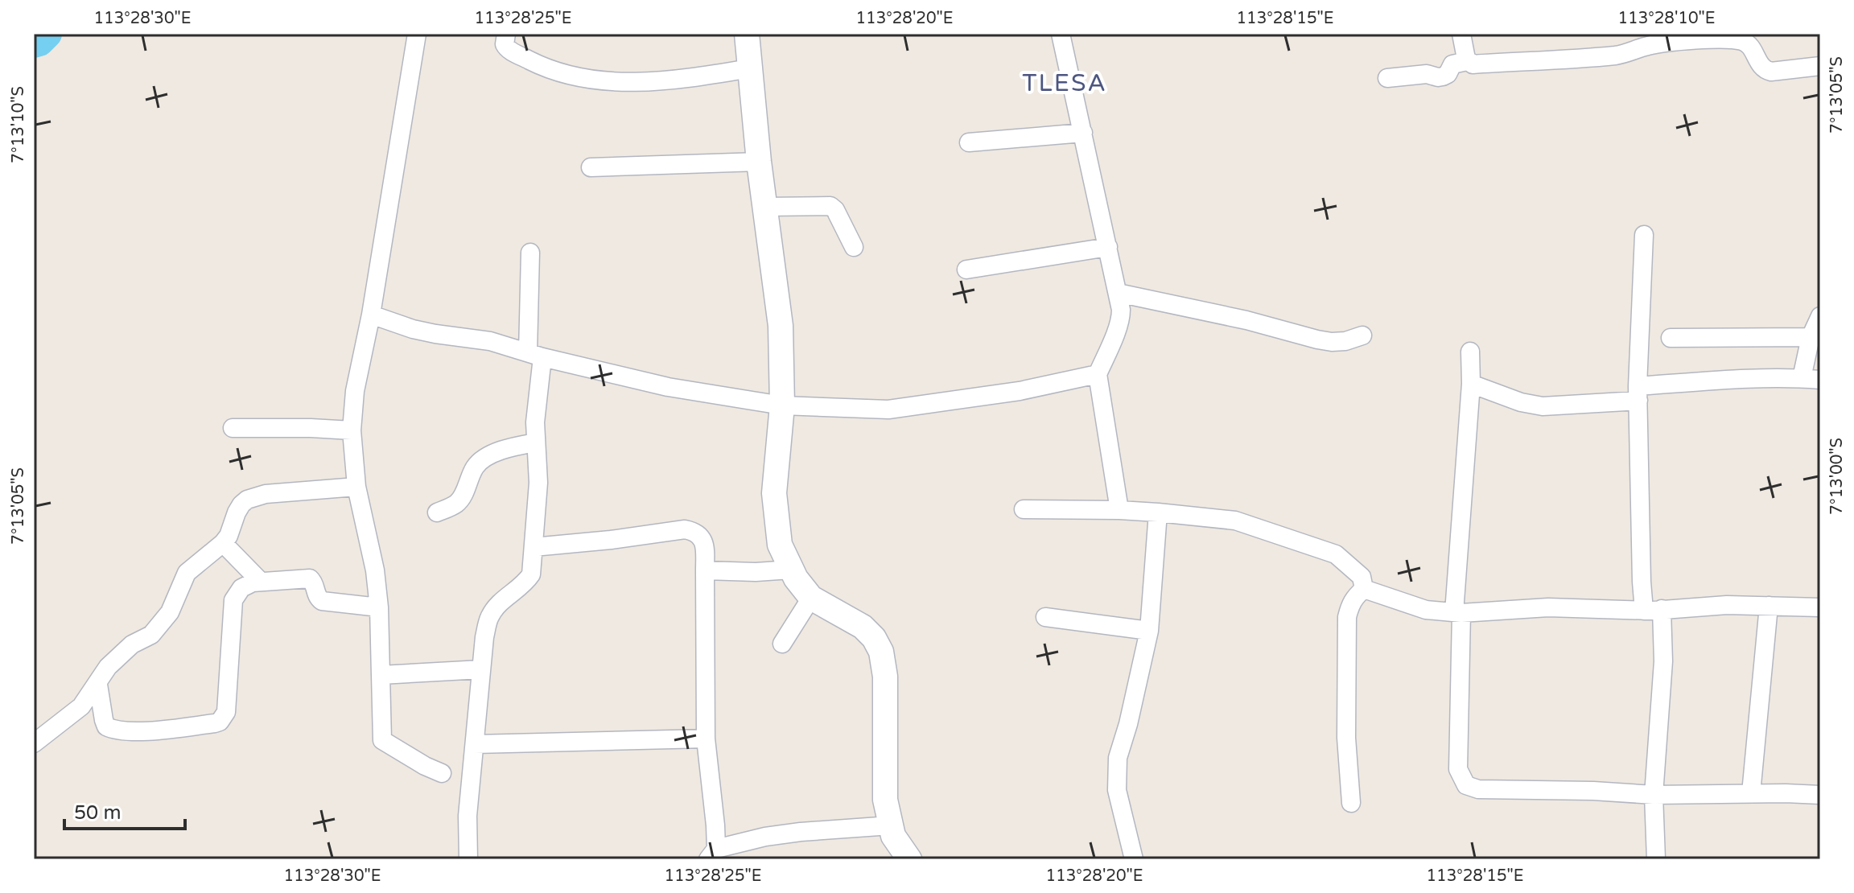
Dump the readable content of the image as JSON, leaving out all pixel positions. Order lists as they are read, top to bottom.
{
  "districts": ["TLESA"],
  "scale_bar": "50 m",
  "coordinates": [
    "113°28'30\"E",
    "113°28'25\"E",
    "113°28'20\"E",
    "113°28'15\"E",
    "113°28'10\"E",
    "7°13'05\"S",
    "7°13'10\"S",
    "7°13'00\"S"
  ]
}
